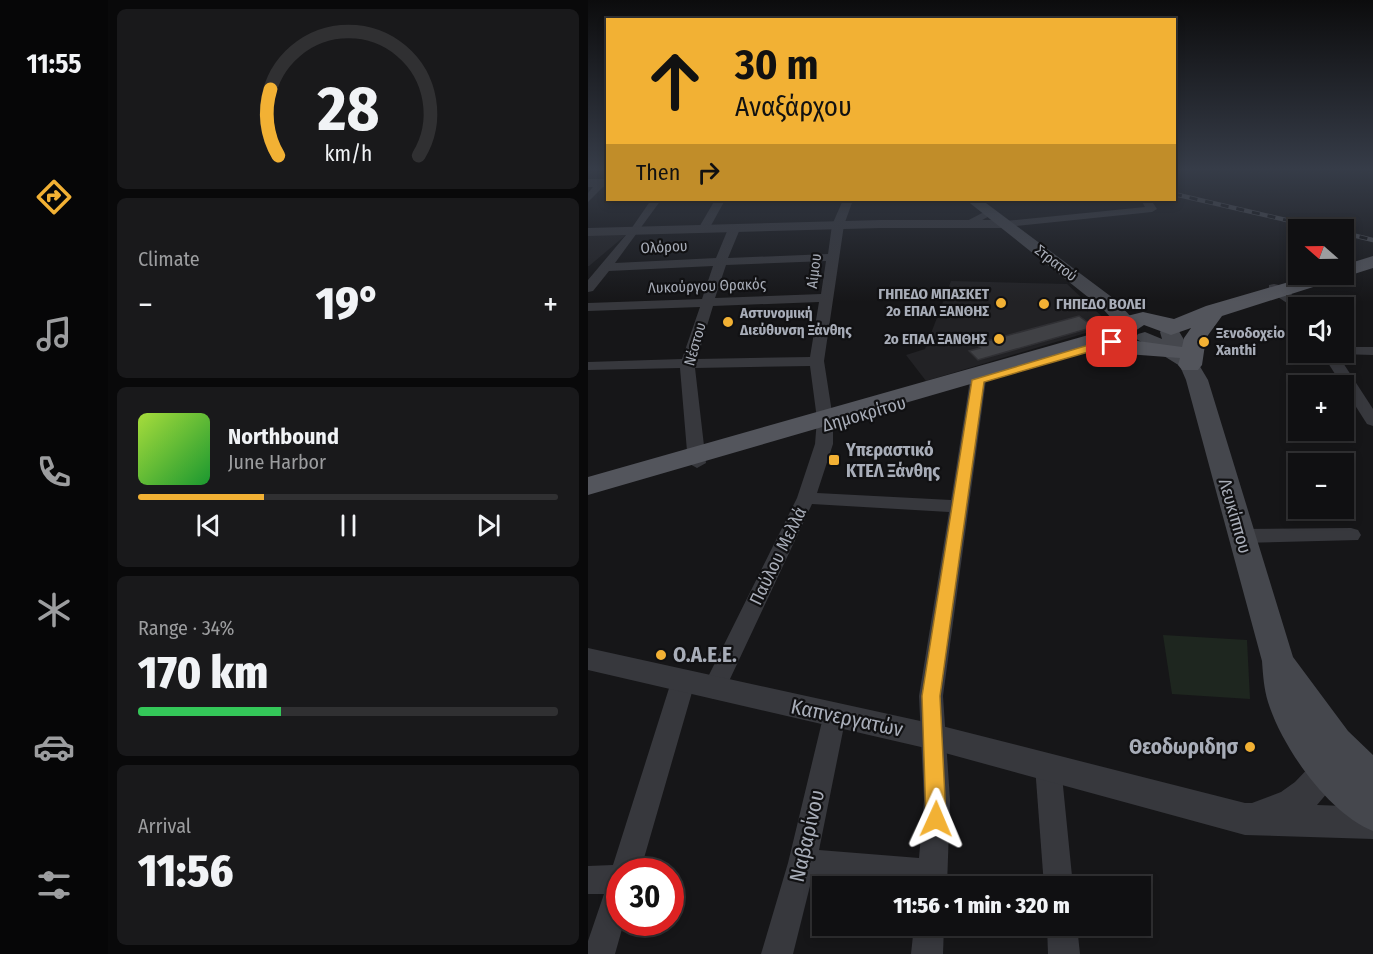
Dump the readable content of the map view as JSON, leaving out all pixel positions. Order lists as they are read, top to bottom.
{
  "streets": {
    "main road": ["Στρατού", "Δημοκρίτου", "Λευκίππου"],
    "street": [
      "Ολόρου",
      "Αίμου",
      "Λυκούργου Θρακός",
      "Νέστου",
      "Παύλου Μελλά",
      "Καπνεργατών",
      "Ναβαρίνου"
    ]
  },
  "crossings": [
    ["Ολόρου", "Αίμου"],
    ["Ολόρου", "Νέστου"],
    ["Στρατού", "Δημοκρίτου"],
    ["Στρατού", "Λευκίππου"],
    ["Αίμου", "Λυκούργου Θρακός"],
    ["Αίμου", "Δημοκρίτου"],
    ["Αίμου", "Παύλου Μελλά"],
    ["Λυκούργου Θρακός", "Νέστου"],
    ["Νέστου", "Δημοκρίτου"],
    ["Δημοκρίτου", "Λευκίππου"],
    ["Δημοκρίτου", "Παύλου Μελλά"],
    ["Παύλου Μελλά", "Καπνεργατών"],
    ["Καπνεργατών", "Ναβαρίνου"]
  ],
  "places": {
    "other": [
      "ΓΗΠΕΔΟ ΜΠΑΣΚΕΤ 2ο ΕΠΑΛ ΞΑΝΘΗΣ",
      "ΓΗΠΕΔΟ ΒΟΛΕΙ",
      "Αστυνομική Διεύθυνση Ξάνθης",
      "2o ΕΠΑΛ ΞΑΝΘΗΣ",
      "Ξενοδοχείο Xanthi",
      "Ο.Α.Ε.Ε.",
      "Θεοδωριδησ"
    ],
    "transit": ["Υπεραστικό ΚΤΕΛ Ξάνθης"]
  },
  "north": "left",
  "page": {
    "tabs": "11:55",
    "turn": ["30 m", "Αναξάρχου"],
    "then": "Then",
    "tile": [
      "Climate",
      ["Range · 34%", "170 km"],
      ["Arrival", "11:56"]
    ],
    "map_buttons": ["+", "−"],
    "heat": ["−", "19°", "+"],
    "song": ["Northbound", "June Harbor"],
    "limit": "30",
    "trip": "11:56 · 1 min · 320 m",
    "gauge": ["28", "km/h"]
  }
}
